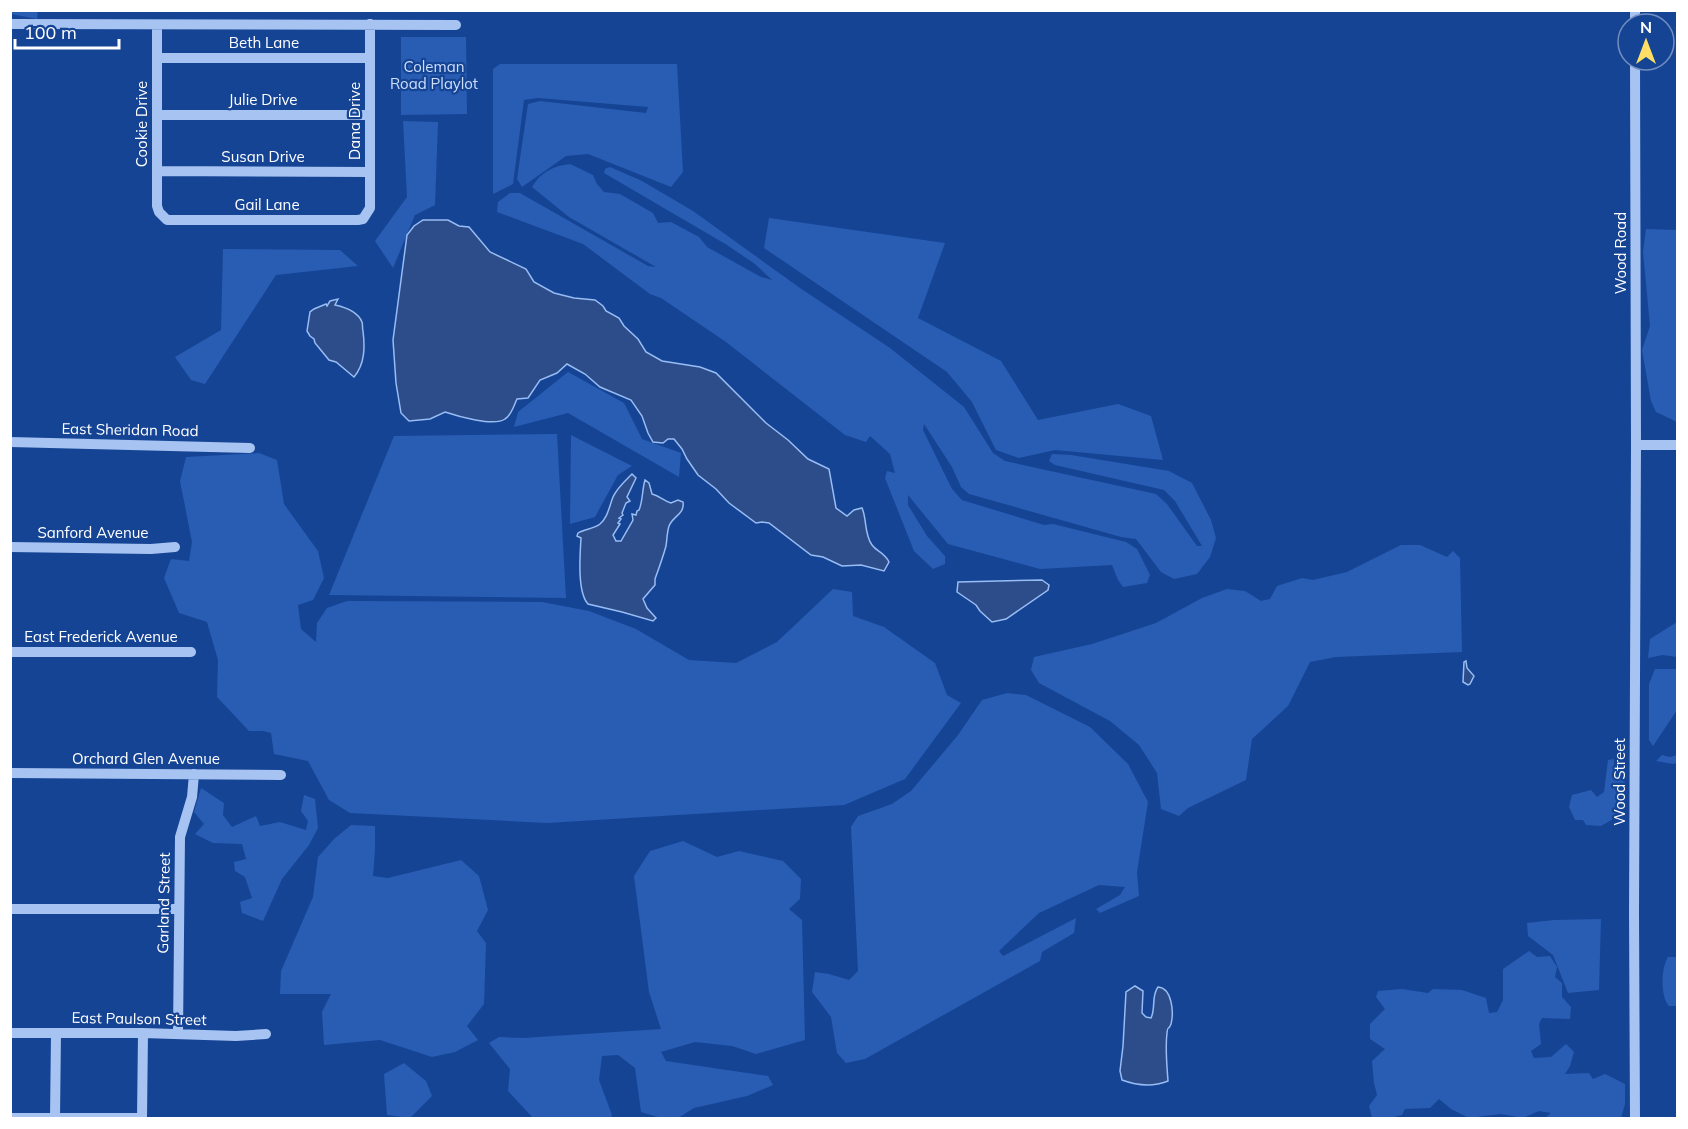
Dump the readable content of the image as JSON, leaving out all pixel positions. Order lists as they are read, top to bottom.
{
  "streets": {
    "street": [
      "Beth Lane",
      "Julie Drive",
      "Dana Drive",
      "Cookie Drive",
      "Susan Drive",
      "Gail Lane",
      "Wood Road",
      "East Sheridan Road",
      "Sanford Avenue",
      "East Frederick Avenue",
      "Orchard Glen Avenue",
      "Wood Street",
      "Garland Street",
      "East Paulson Street"
    ]
  },
  "crossings": [
    ["Beth Lane", "Dana Drive"],
    ["Beth Lane", "Cookie Drive"],
    ["Julie Drive", "Dana Drive"],
    ["Julie Drive", "Cookie Drive"],
    ["Dana Drive", "Susan Drive"],
    ["Dana Drive", "Gail Lane"],
    ["Cookie Drive", "Susan Drive"],
    ["Cookie Drive", "Gail Lane"],
    ["Wood Road", "Wood Street"],
    ["Orchard Glen Avenue", "Garland Street"],
    ["Garland Street", "East Paulson Street"]
  ],
  "parks": ["Coleman Road Playlot"],
  "scale_bar": "100 m",
  "north": "top"
}
